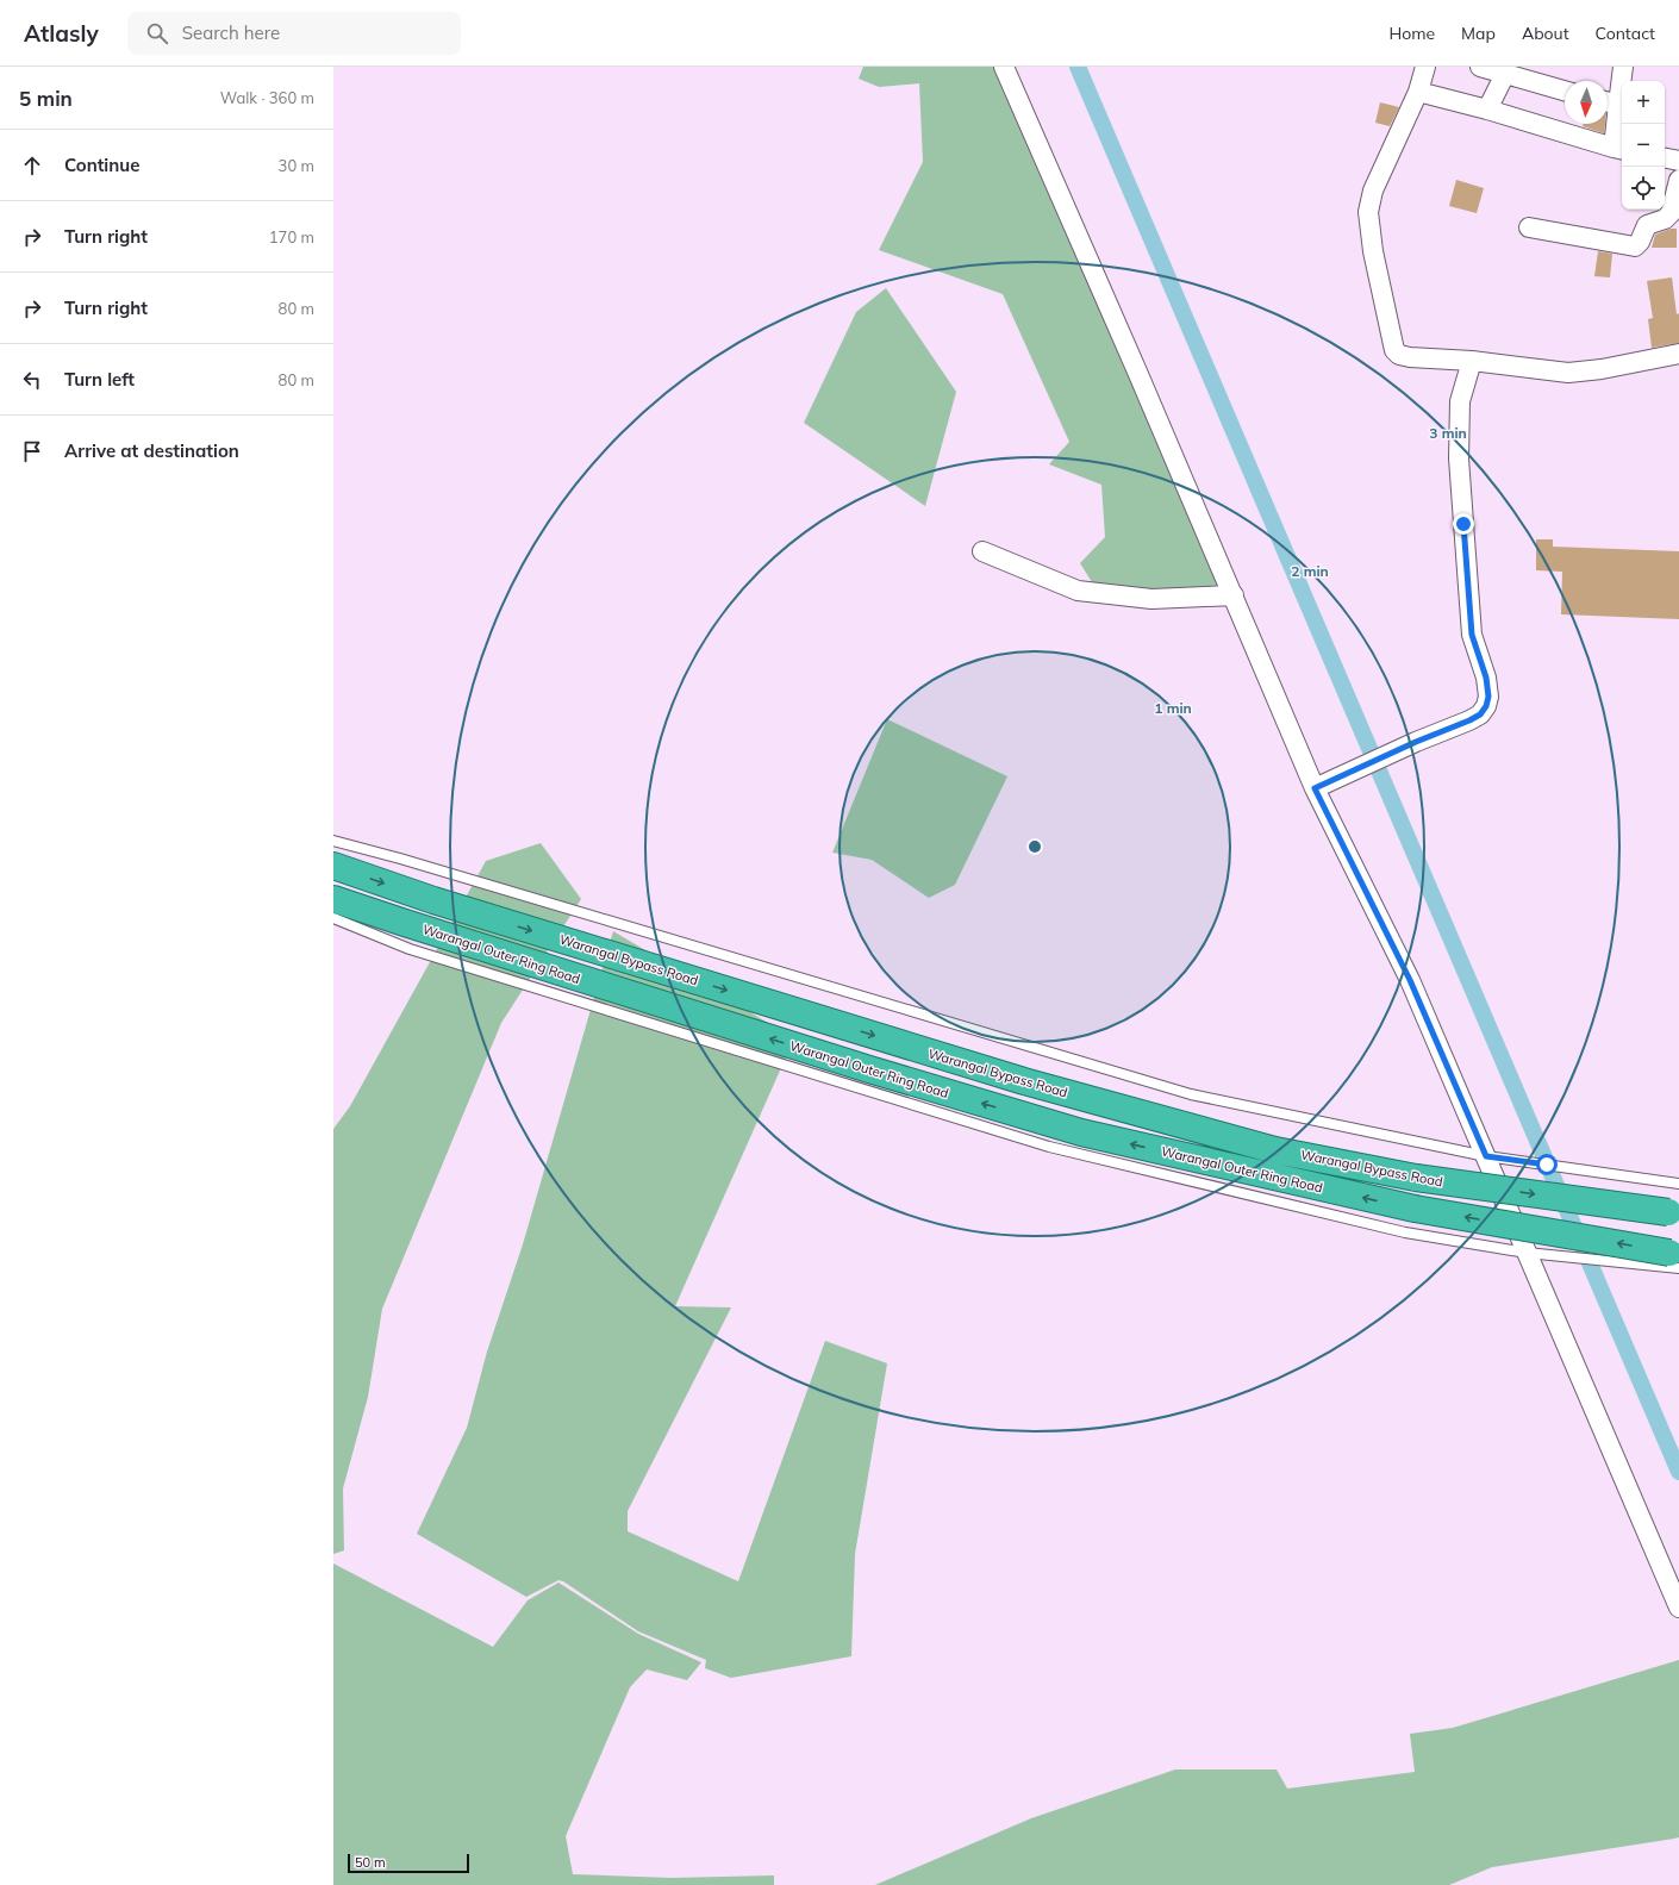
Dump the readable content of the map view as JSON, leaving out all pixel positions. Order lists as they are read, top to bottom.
{
  "streets": {
    "highway": ["Warangal Outer Ring Road", "Warangal Bypass Road"]
  },
  "one_way": ["Warangal Outer Ring Road", "Warangal Bypass Road"],
  "scale_bar": "50 m",
  "north": "bottom",
  "page": {
    "header": "Atlasly",
    "search": "Search here",
    "nav": [
      "Home",
      "Map",
      "About",
      "Contact"
    ],
    "heading": ["5 min", "Walk · 360 m"],
    "map_buttons": ["+", "−"],
    "list": [
      ["Continue", "30 m"],
      ["Turn right", "170 m"],
      ["Turn right", "80 m"],
      ["Turn left", "80 m"],
      "Arrive at destination"
    ],
    "scale": "50 m"
  },
  "rings": ["3 min", "2 min", "1 min"]
}
